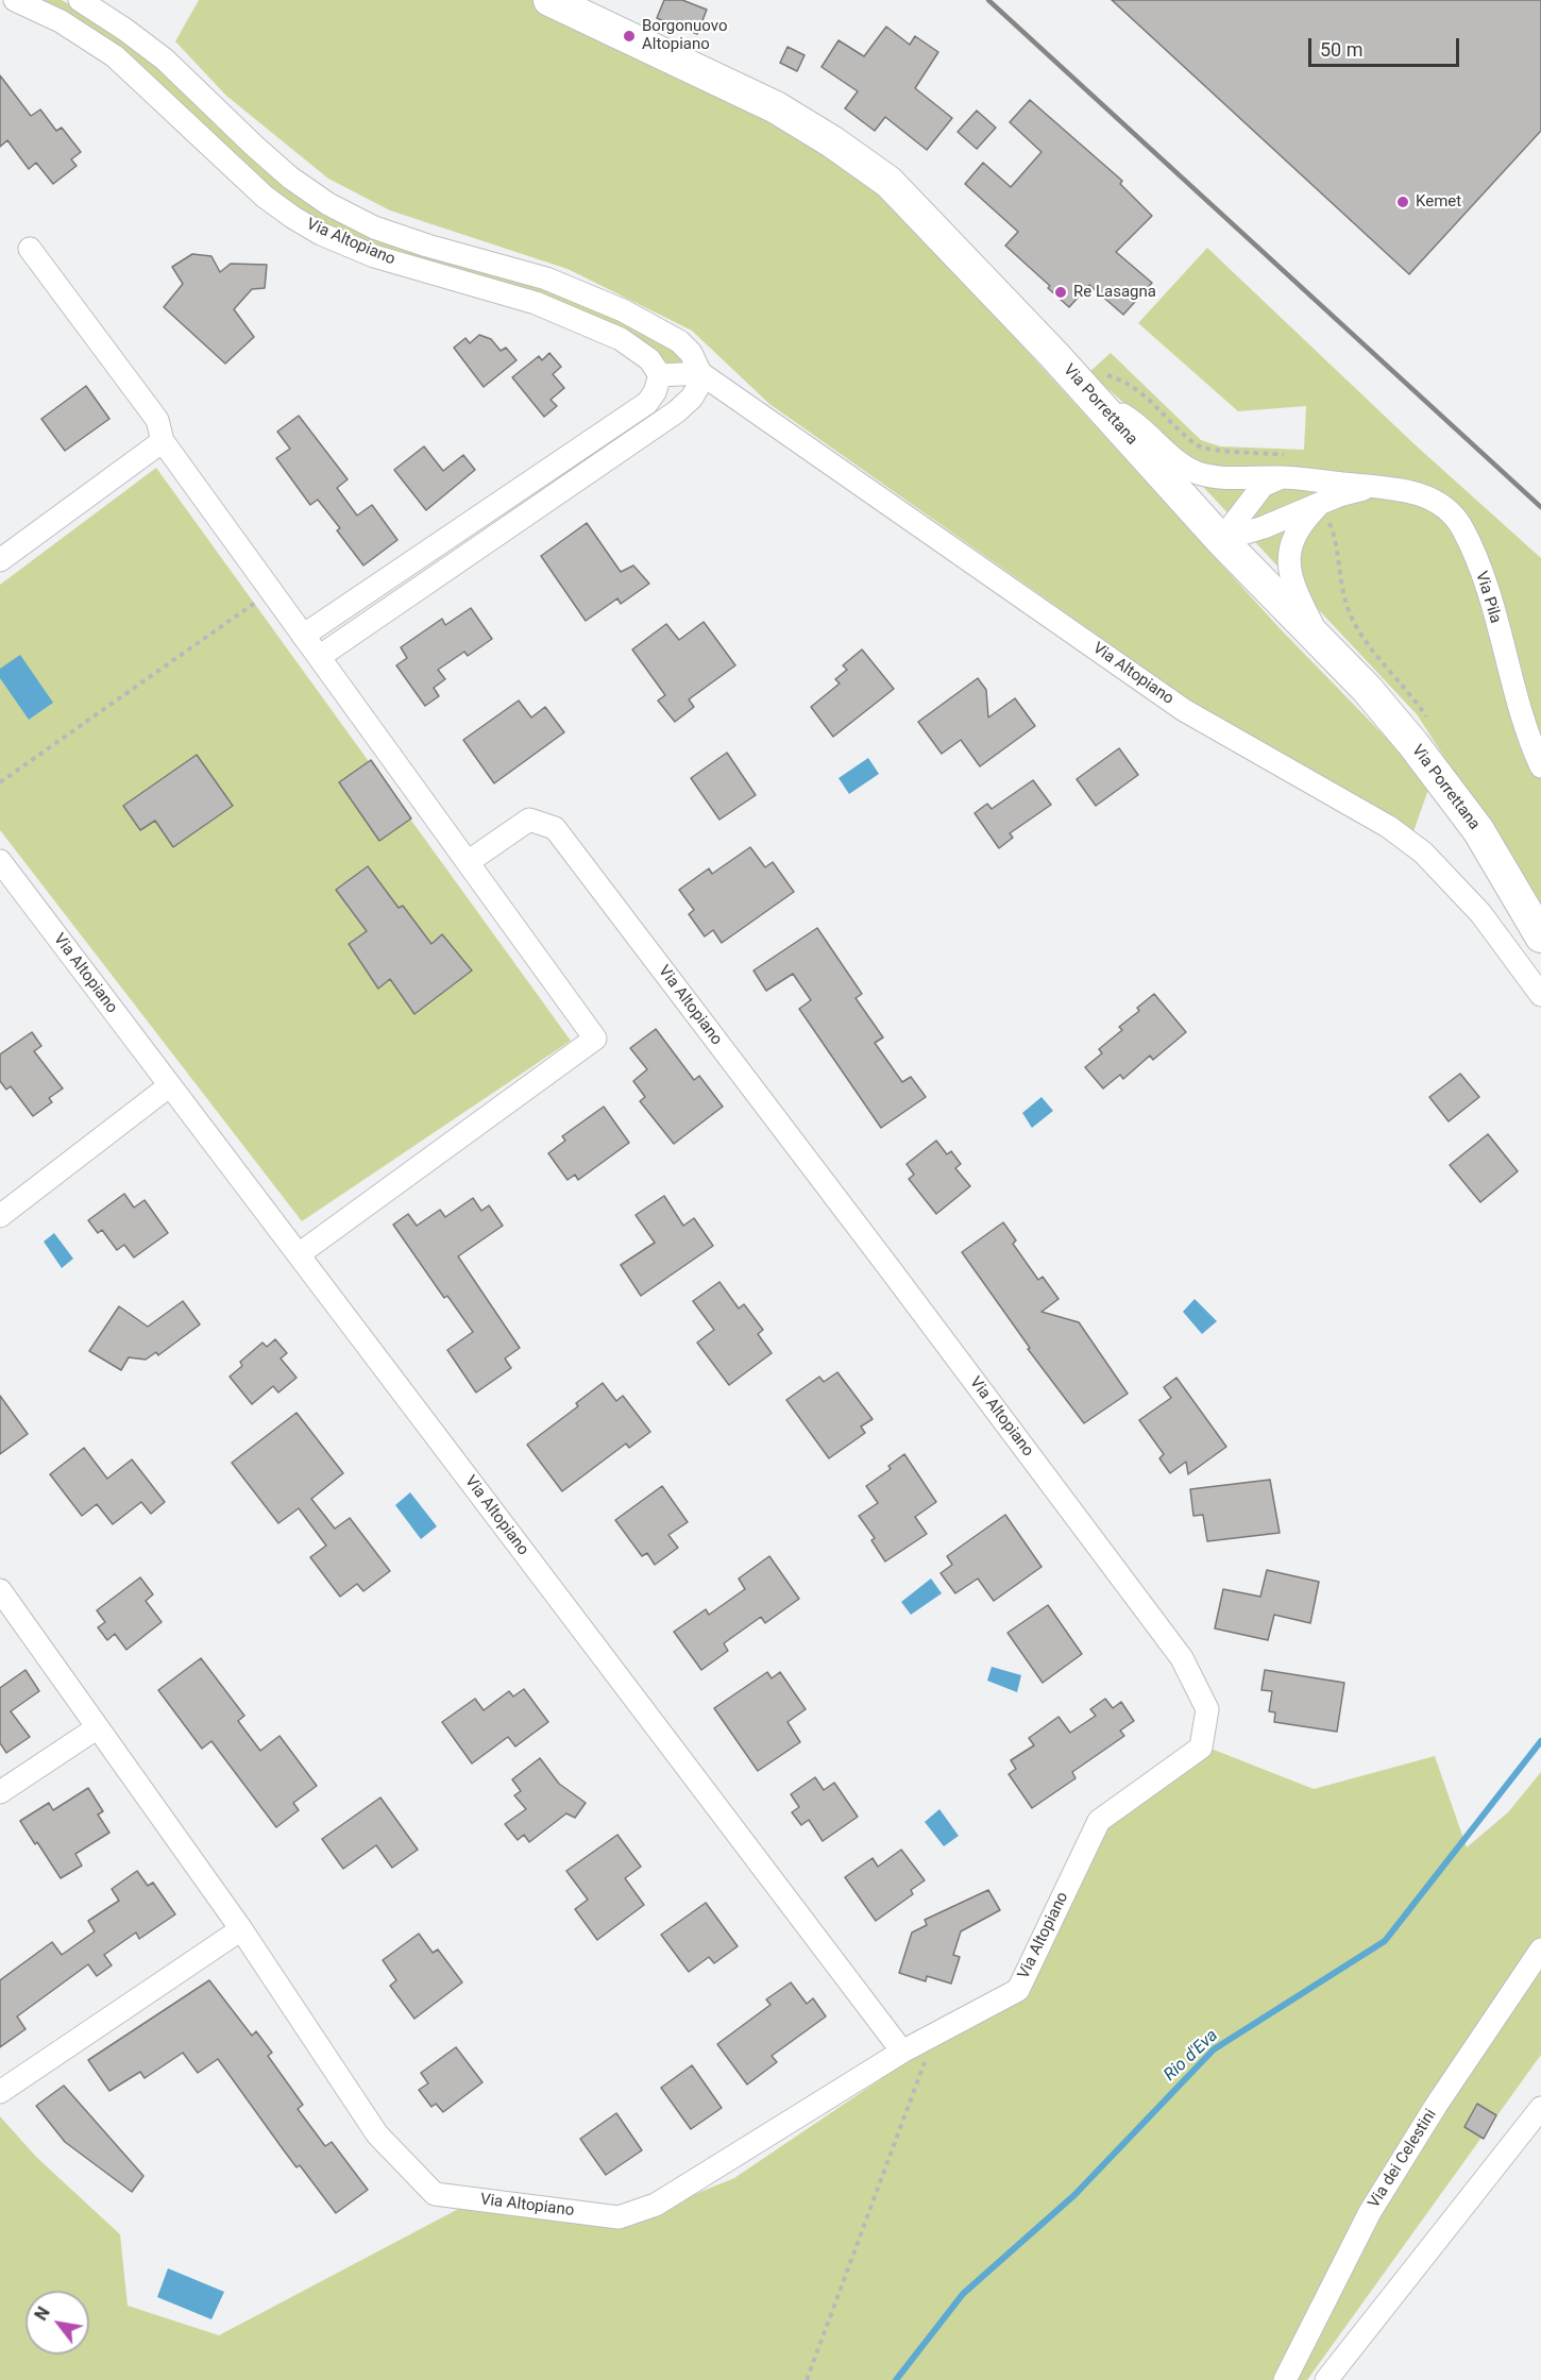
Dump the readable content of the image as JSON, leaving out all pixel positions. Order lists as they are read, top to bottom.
{
  "streets": {
    "main road": ["Via Porrettana"],
    "street": ["Via Altopiano", "Via Pila", "Via dei Celestini"]
  },
  "crossings": [
    ["Via Porrettana", "Via Pila"]
  ],
  "water": ["Rio d'Eva"],
  "places": ["Borgonuovo Altopiano", "Kemet", "Re Lasagna"],
  "scale_bar": "50 m",
  "north": "top left"
}
